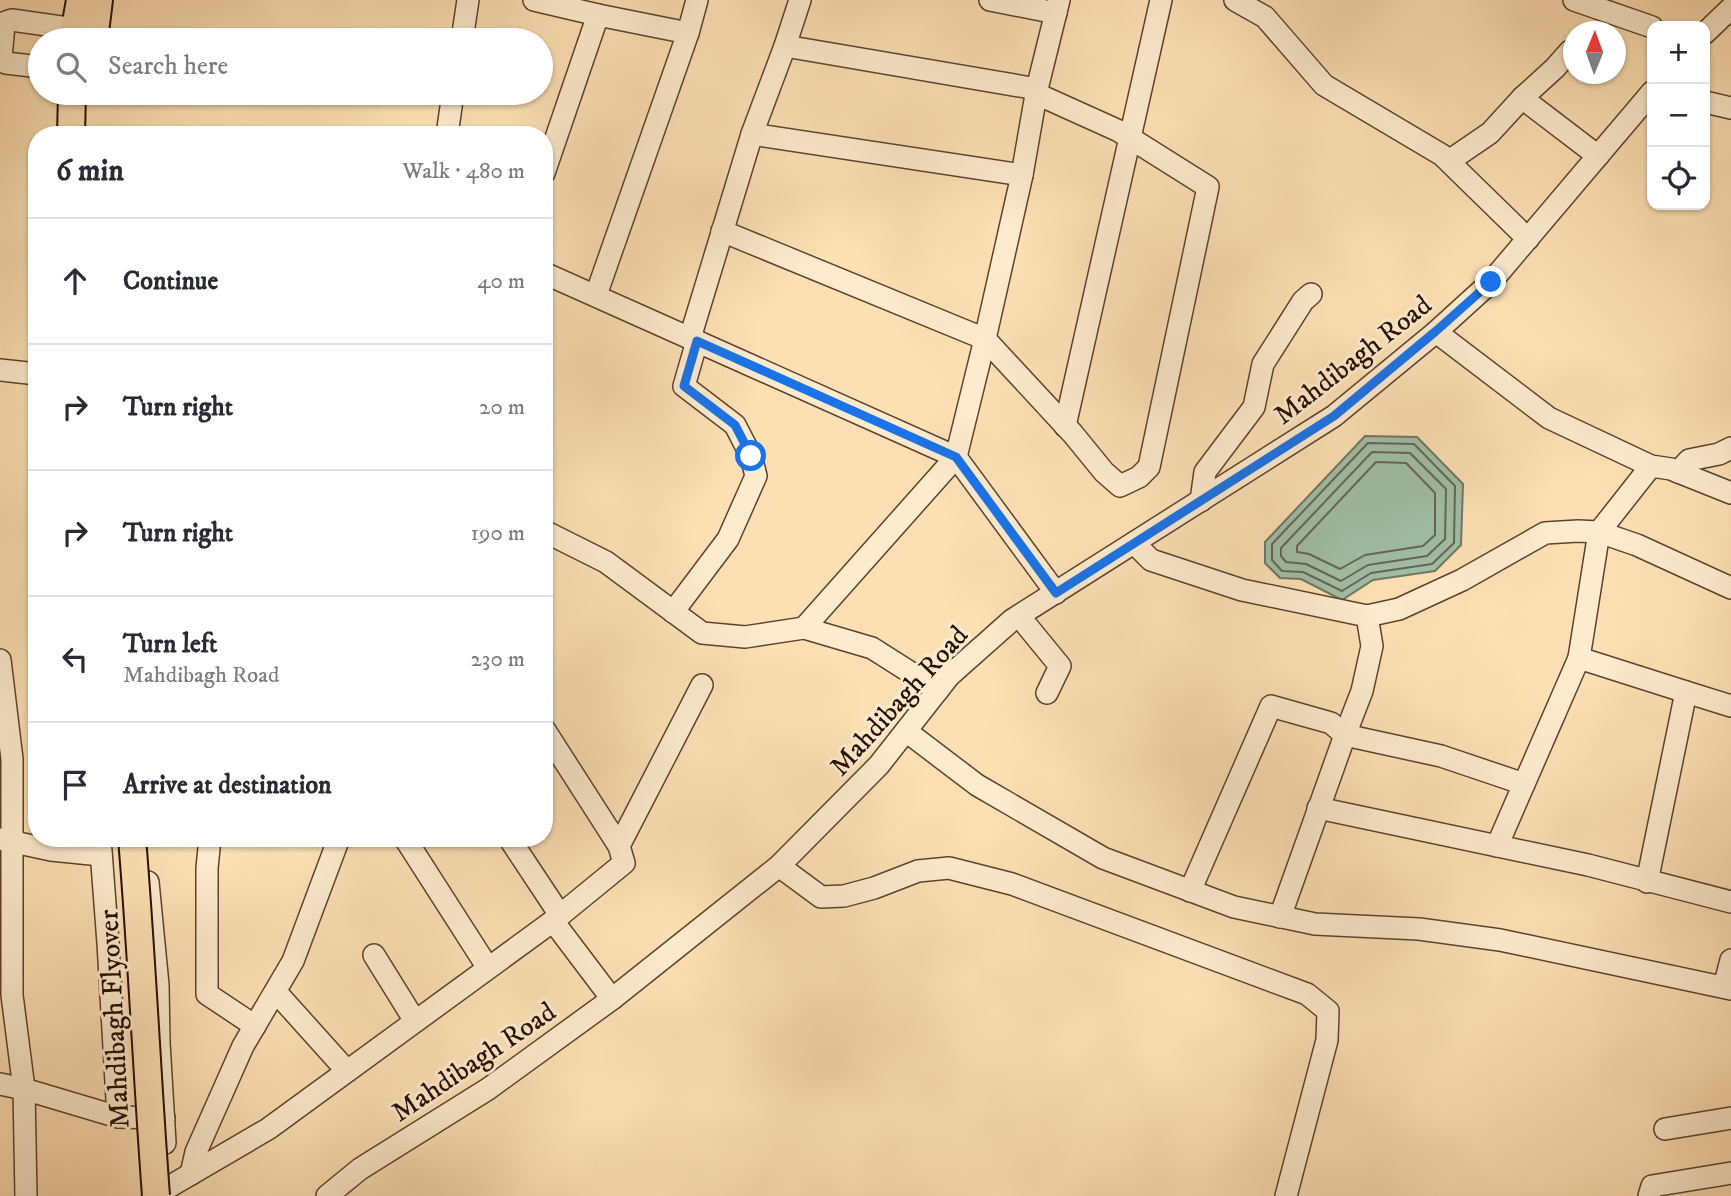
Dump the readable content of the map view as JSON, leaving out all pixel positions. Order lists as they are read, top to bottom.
{
  "streets": {
    "main road": ["Mahdibagh Flyover"],
    "street": ["Mahdibagh Road"]
  },
  "north": "top",
  "page": {
    "map_buttons": ["+", "−"],
    "search": "Search here",
    "heading": ["6 min", "Walk · 480 m"],
    "list": [
      ["Continue", "40 m"],
      ["Turn right", "20 m"],
      ["Turn right", "190 m"],
      ["Turn left", "Mahdibagh Road", "230 m"],
      "Arrive at destination"
    ]
  }
}
